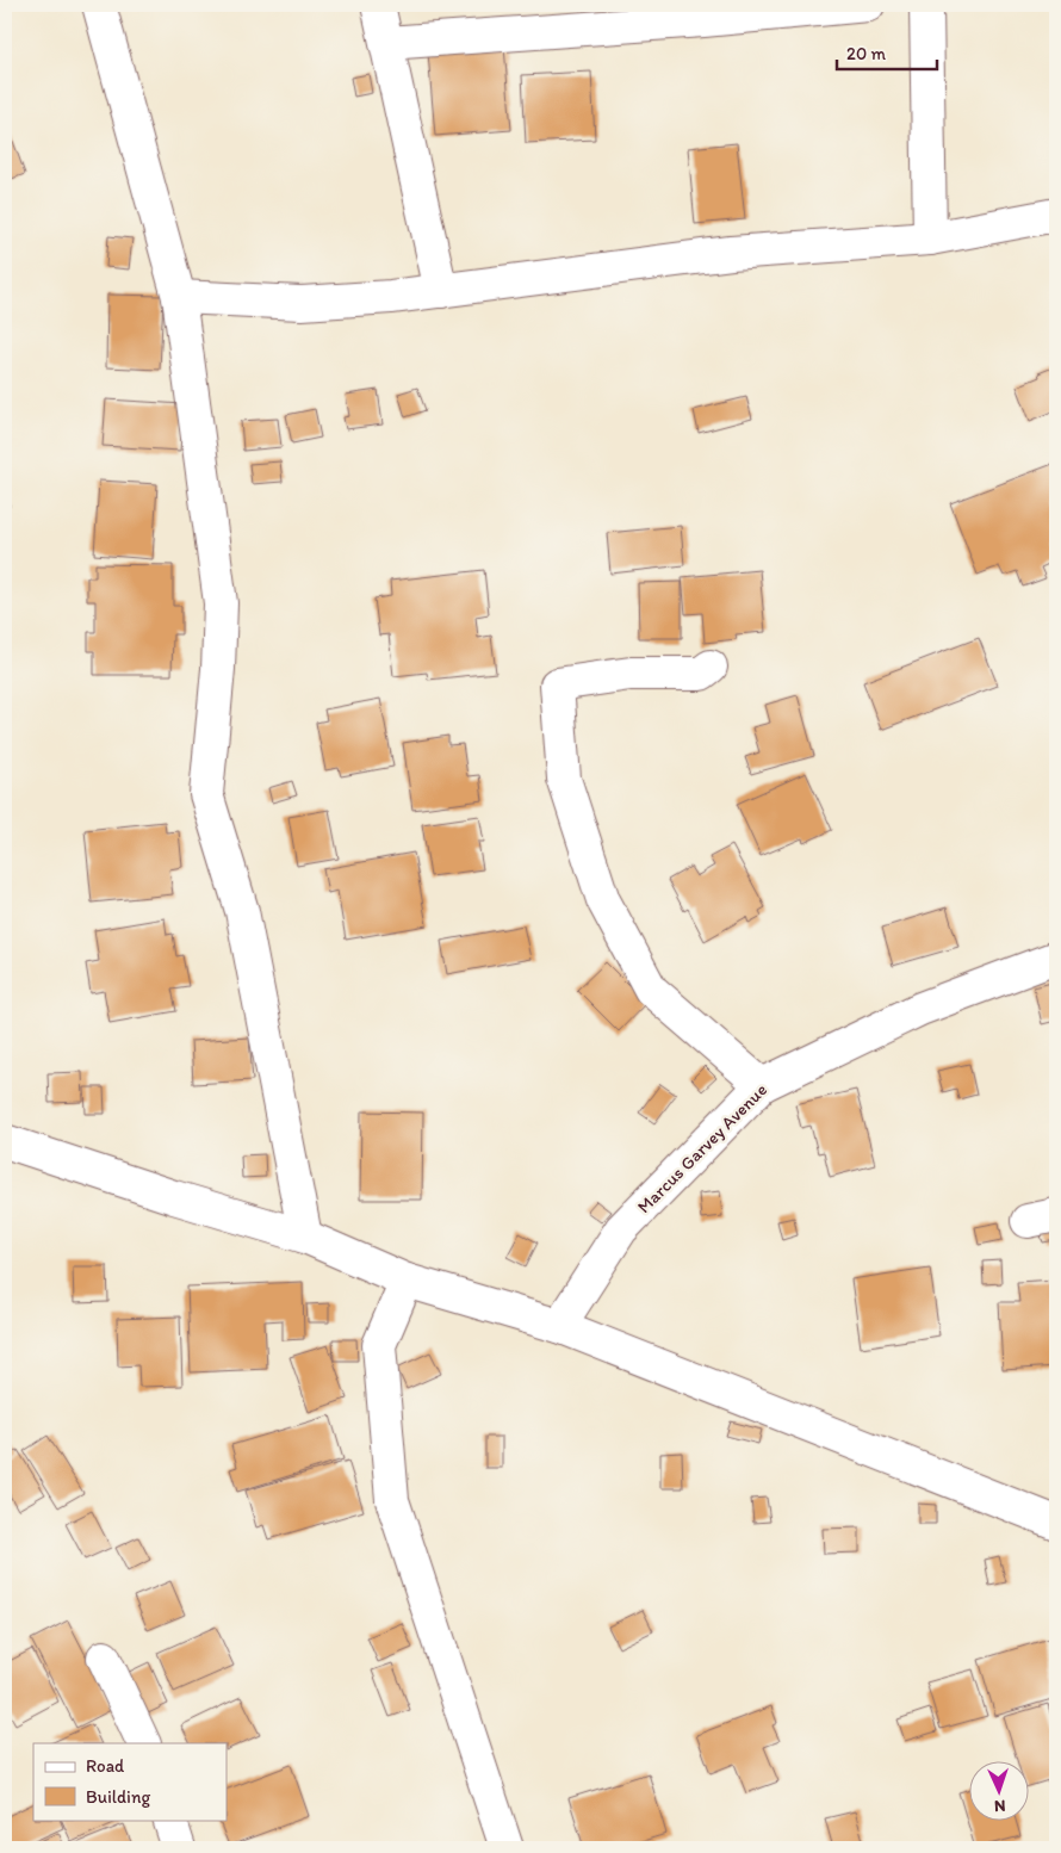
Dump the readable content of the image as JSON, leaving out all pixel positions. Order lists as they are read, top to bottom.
{
  "streets": {
    "street": ["Marcus Garvey Avenue"]
  },
  "legend": ["Road", "Building"],
  "scale_bar": "20 m",
  "north": "bottom"
}
